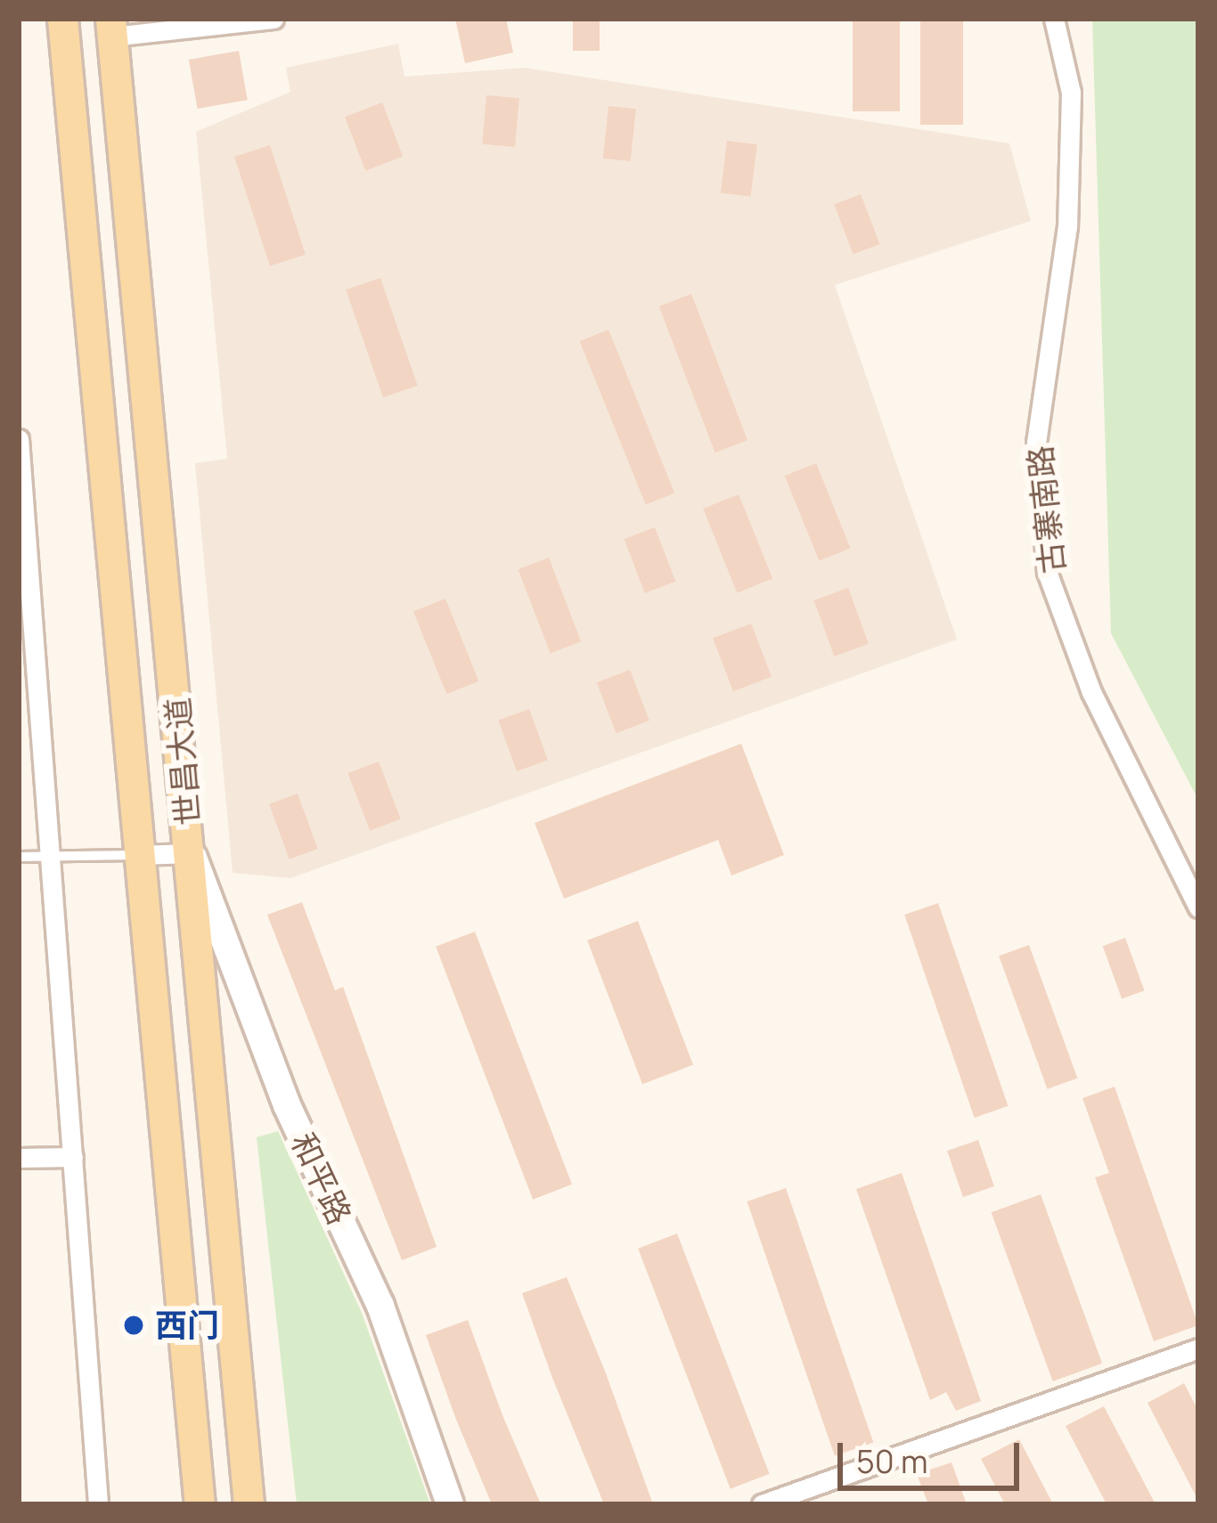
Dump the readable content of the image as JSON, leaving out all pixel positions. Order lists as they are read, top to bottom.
{
  "streets": {
    "main road": ["世昌大道"],
    "street": ["古寨南路", "和平路"]
  },
  "crossings": [
    ["世昌大道", "和平路"]
  ],
  "places": ["西门"],
  "scale_bar": "50 m"
}
